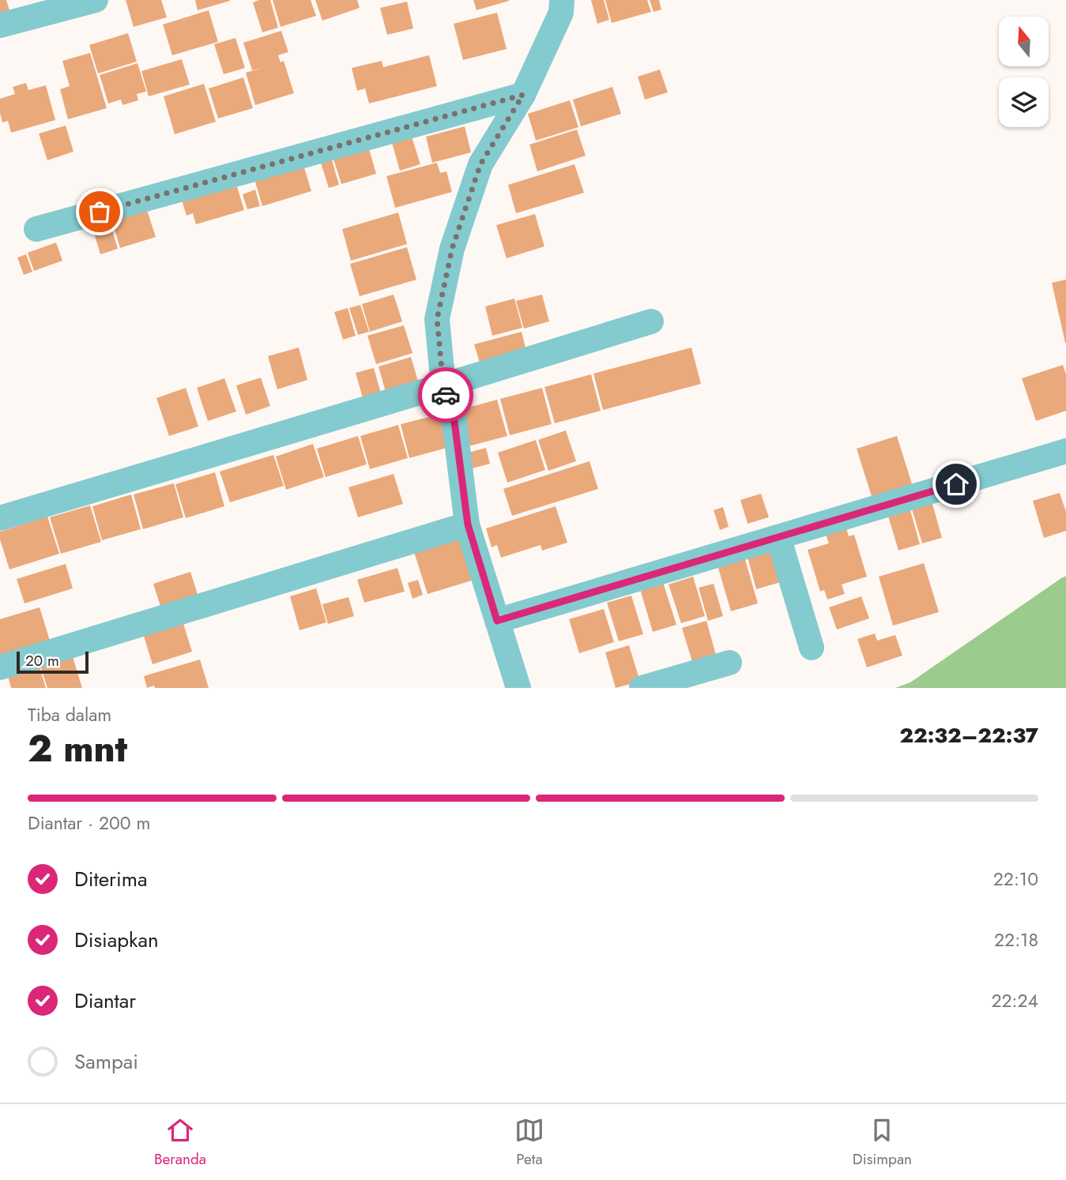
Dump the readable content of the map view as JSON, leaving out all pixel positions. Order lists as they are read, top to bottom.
{
  "scale_bar": "20 m",
  "north": "top",
  "page": {
    "scale": "20 m",
    "heading": ["2 mnt", "Tiba dalam", "22:32–22:37"],
    "bar": "Diantar · 200 m",
    "list": [
      ["Diterima", "22:10"],
      ["Disiapkan", "22:18"],
      ["Diantar", "22:24"],
      "Sampai"
    ],
    "tabs": ["Beranda", "Peta", "Disimpan"]
  }
}
